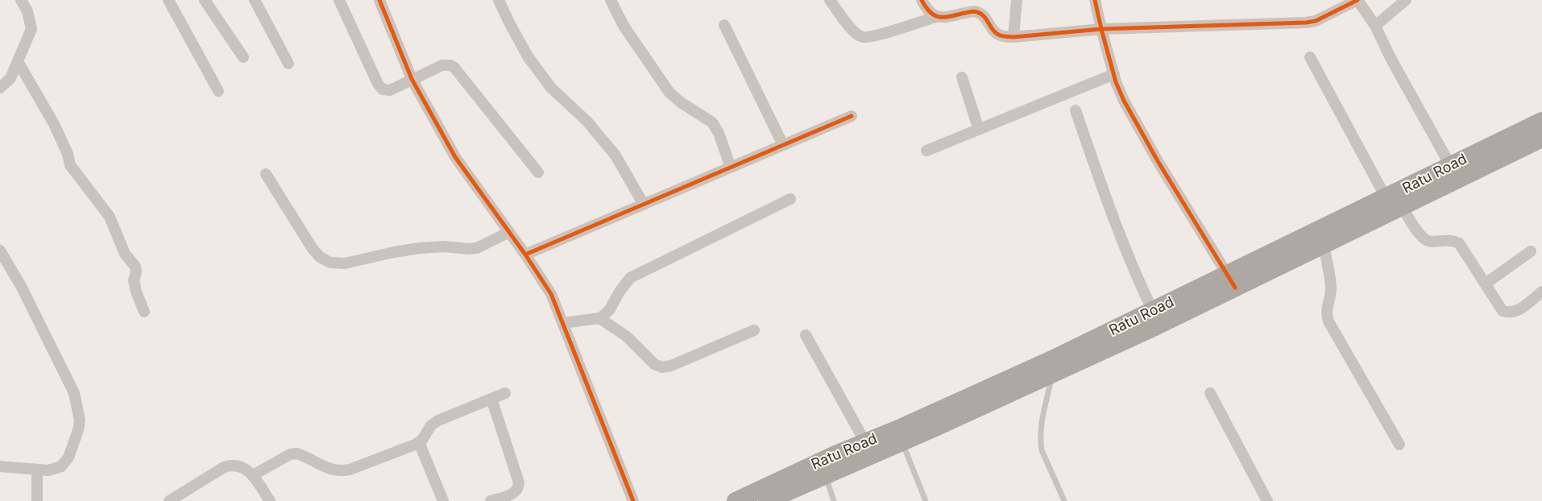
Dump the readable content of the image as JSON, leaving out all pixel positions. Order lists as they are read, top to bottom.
{
  "streets": {
    "main road": ["Ratu Road"]
  }
}
